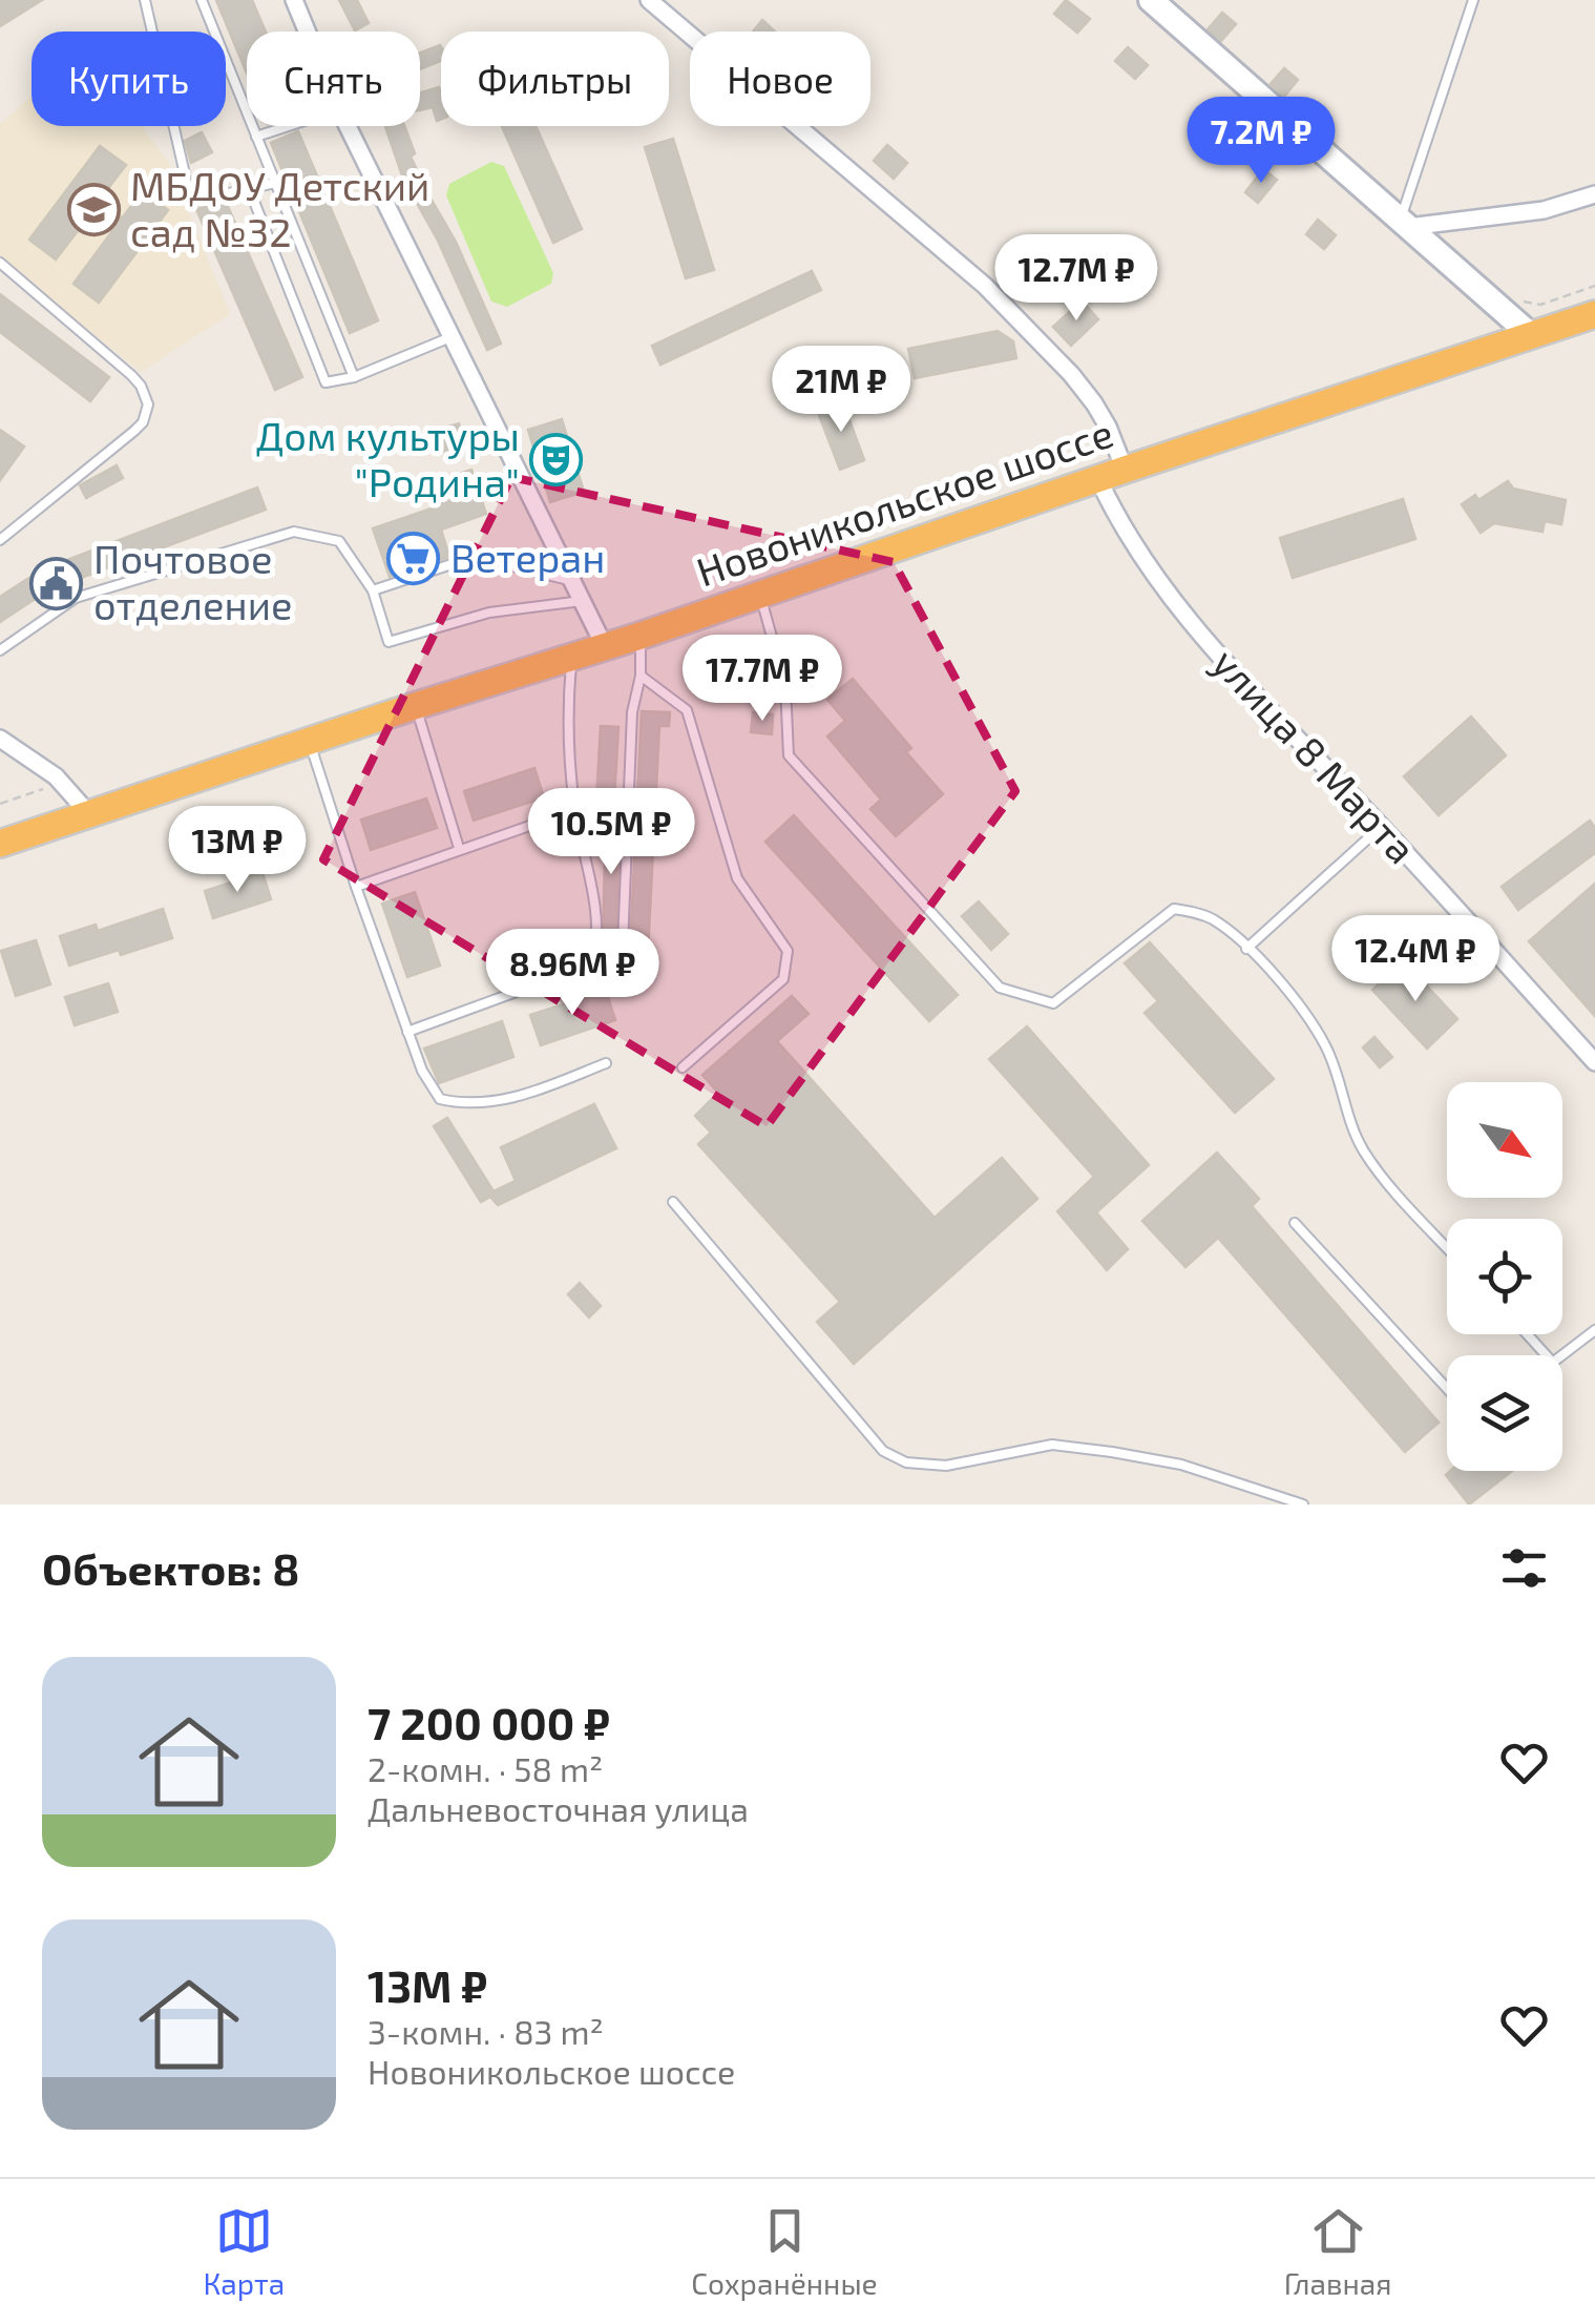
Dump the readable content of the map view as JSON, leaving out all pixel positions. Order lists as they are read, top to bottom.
{
  "streets": {
    "highway": ["Новоникольское шоссе"],
    "street": ["улица 8 Марта"]
  },
  "crossings": [
    ["Новоникольское шоссе", "улица 8 Марта"]
  ],
  "places": {
    "school or university": ["МБДОУ Детский сад №32"],
    "theatre": ["Дом культуры \"Родина\""],
    "supermarket": ["Ветеран"],
    "public building": ["Почтовое отделение"]
  },
  "north": "bottom right",
  "page": {
    "chip": [
      "Купить",
      "Снять",
      "Фильтры",
      "Новое"
    ],
    "price": [
      "7.2M ₽",
      "12.7M ₽",
      "21M ₽",
      "17.7M ₽",
      "10.5M ₽",
      "13M ₽",
      "12.4M ₽",
      "8.96M ₽"
    ],
    "heading": "Объектов: 8",
    "list": [
      {
        "name": "7 200 000 ₽",
        "note": "2-комн. · 58 m² · Дальневосточная улица"
      },
      {
        "name": "13M ₽",
        "note": "3-комн. · 83 m² · Новоникольское шоссе"
      }
    ],
    "tabs": ["Карта", "Сохранённые", "Главная"]
  }
}
